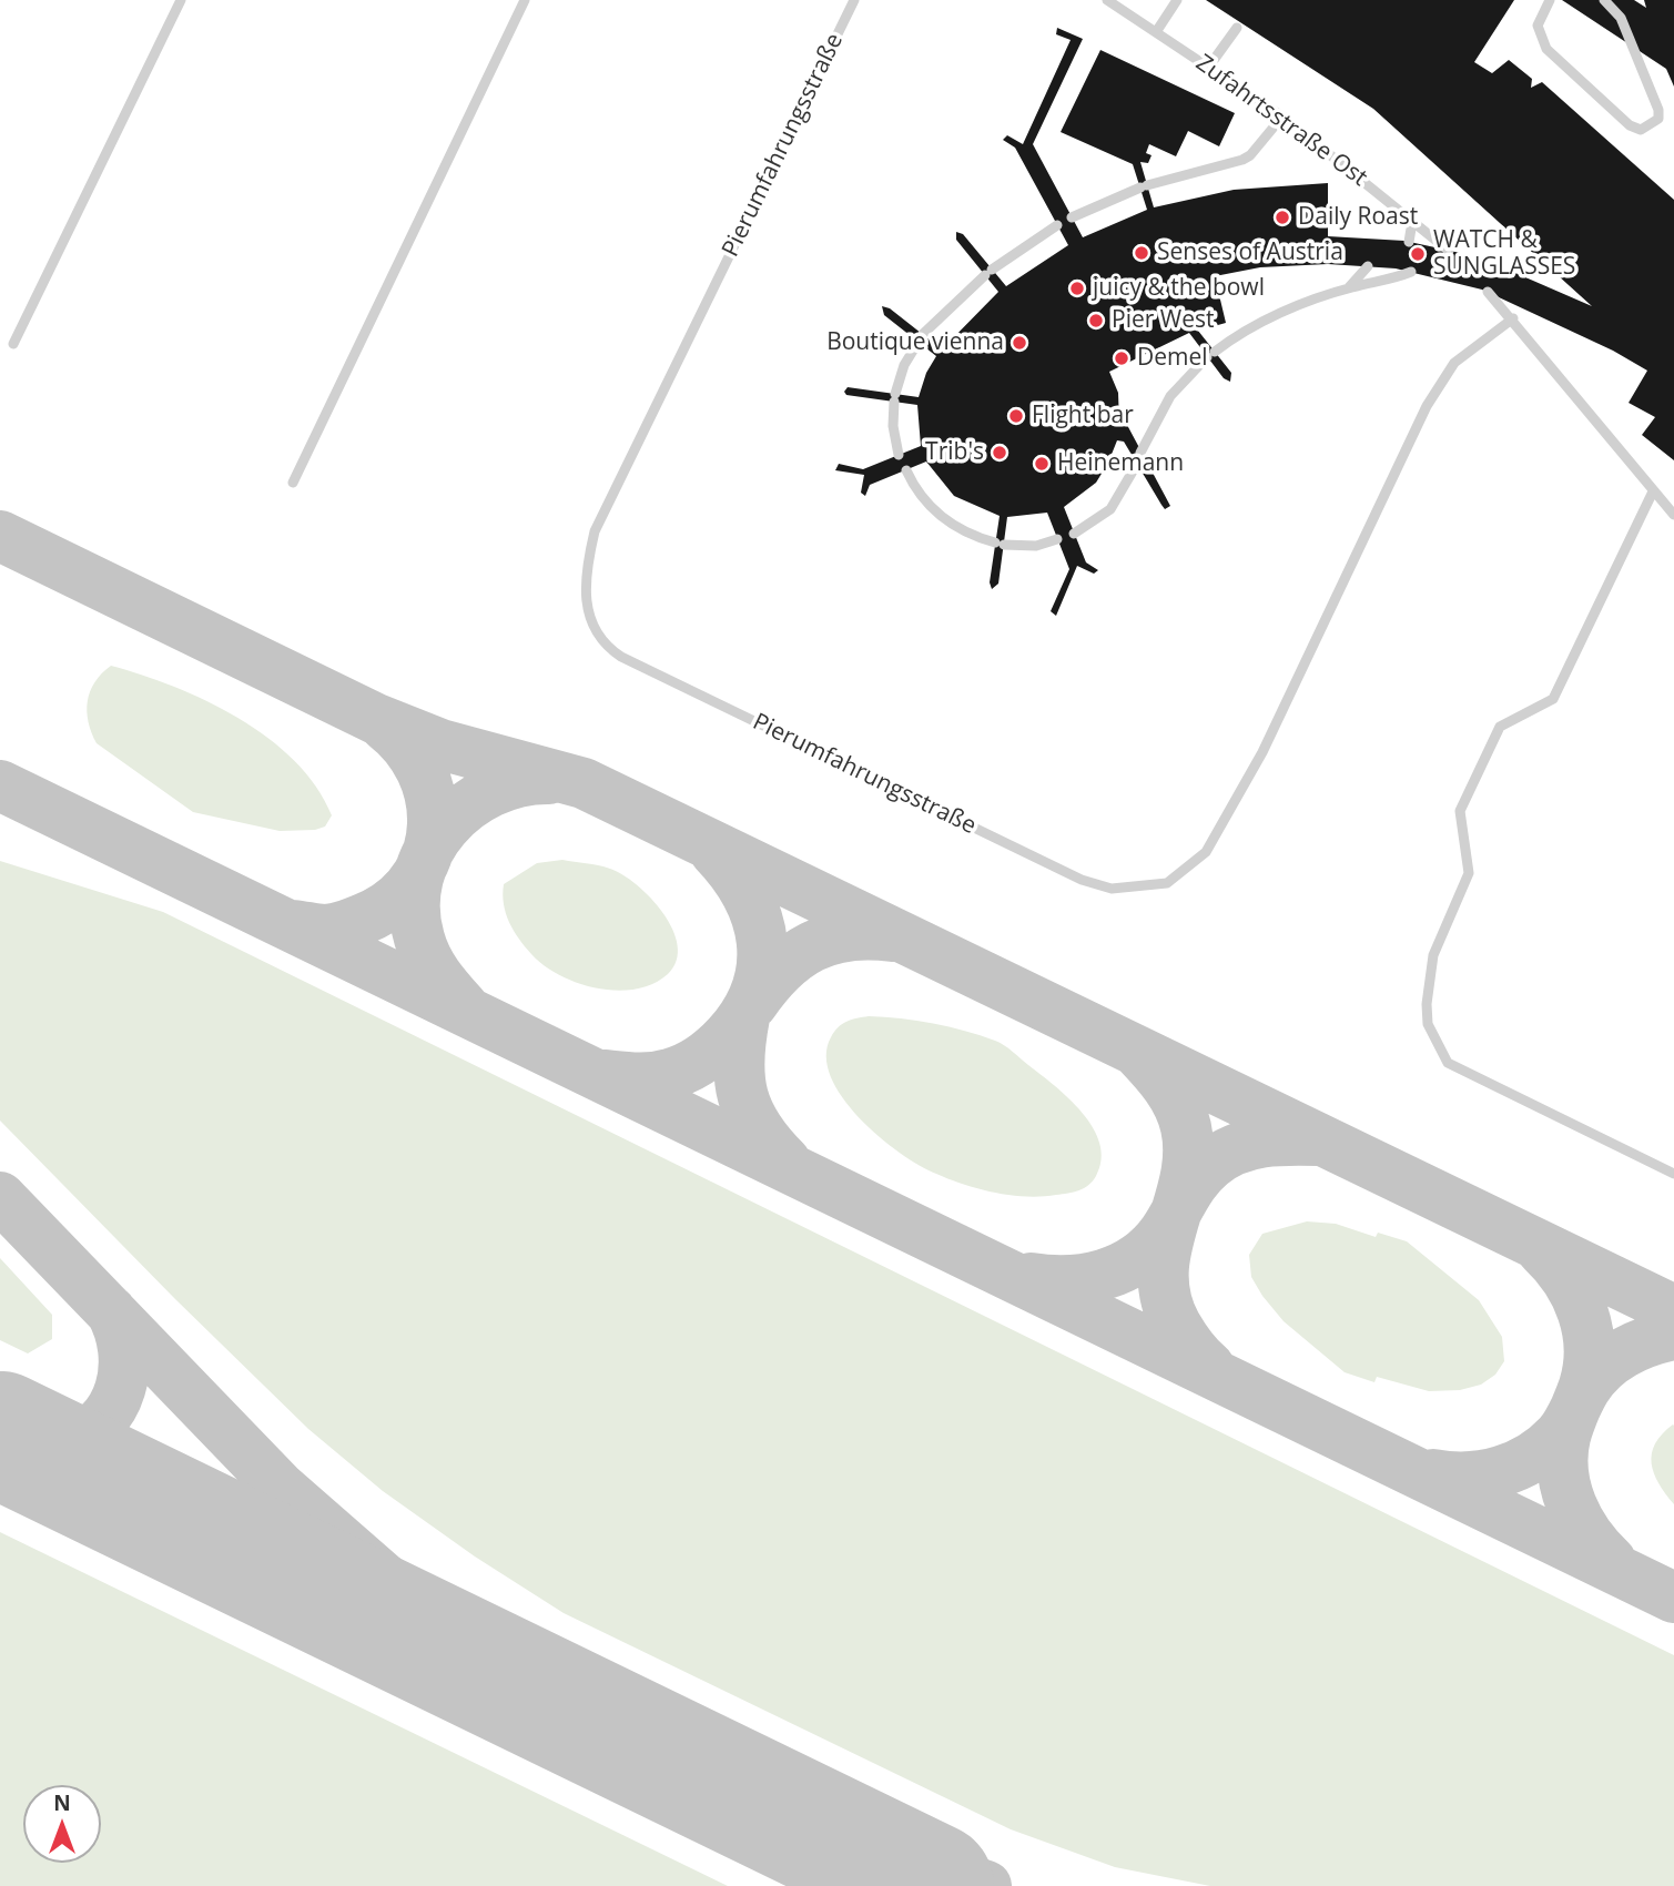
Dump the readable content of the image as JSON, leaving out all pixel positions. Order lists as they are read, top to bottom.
{
  "streets": {
    "lane": ["Zufahrtsstraße Ost", "Pierumfahrungsstraße"]
  },
  "places": [
    "Daily Roast",
    "Senses of Austria",
    "WATCH & SUNGLASSES",
    "juicy & the bowl",
    "Pier West",
    "Boutique vienna",
    "Demel",
    "Flight bar",
    "Trib's",
    "Heinemann"
  ],
  "north": "top"
}
